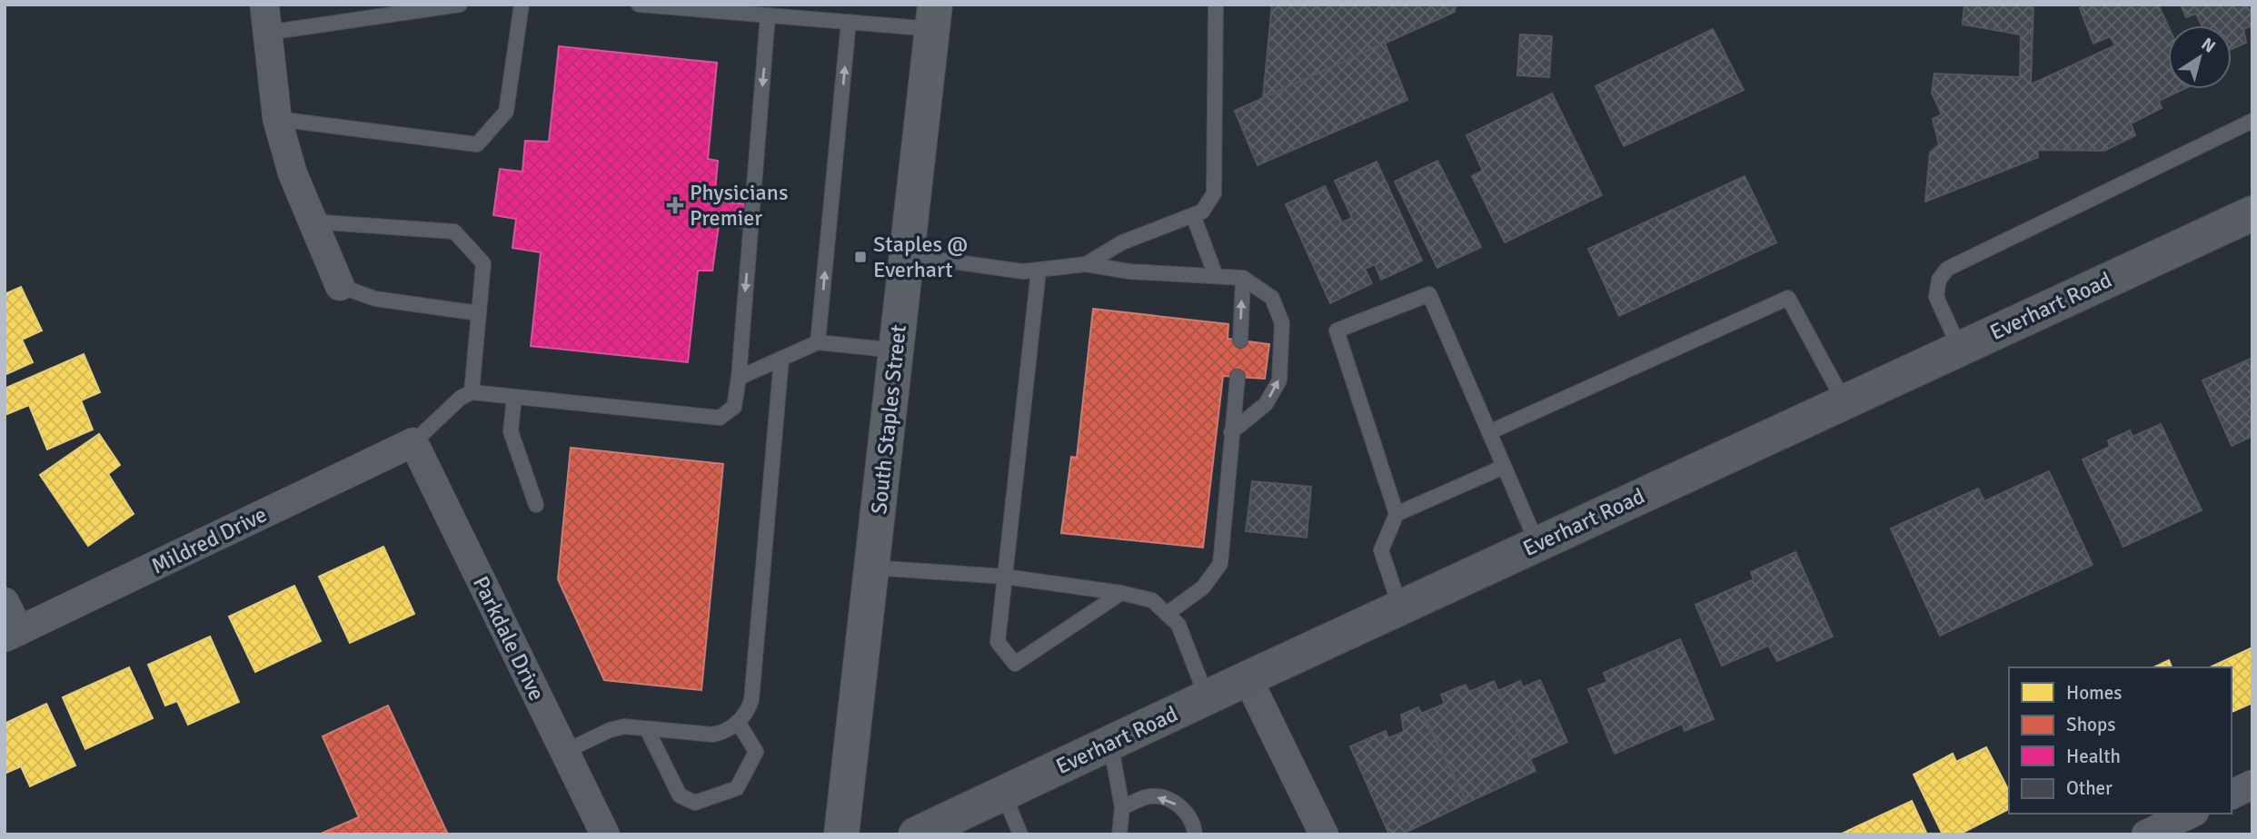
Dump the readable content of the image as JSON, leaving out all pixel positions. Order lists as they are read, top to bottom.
{
  "streets": {
    "main road": ["Everhart Road", "South Staples Street"],
    "street": ["Mildred Drive", "Parkdale Drive"]
  },
  "crossings": [
    ["Mildred Drive", "Parkdale Drive"]
  ],
  "places": {
    "health": ["Physicians Premier"],
    "transit": ["Staples @ Everhart"]
  },
  "legend": [
    "Homes",
    "Shops",
    "Health",
    "Other"
  ],
  "north": "top right"
}
